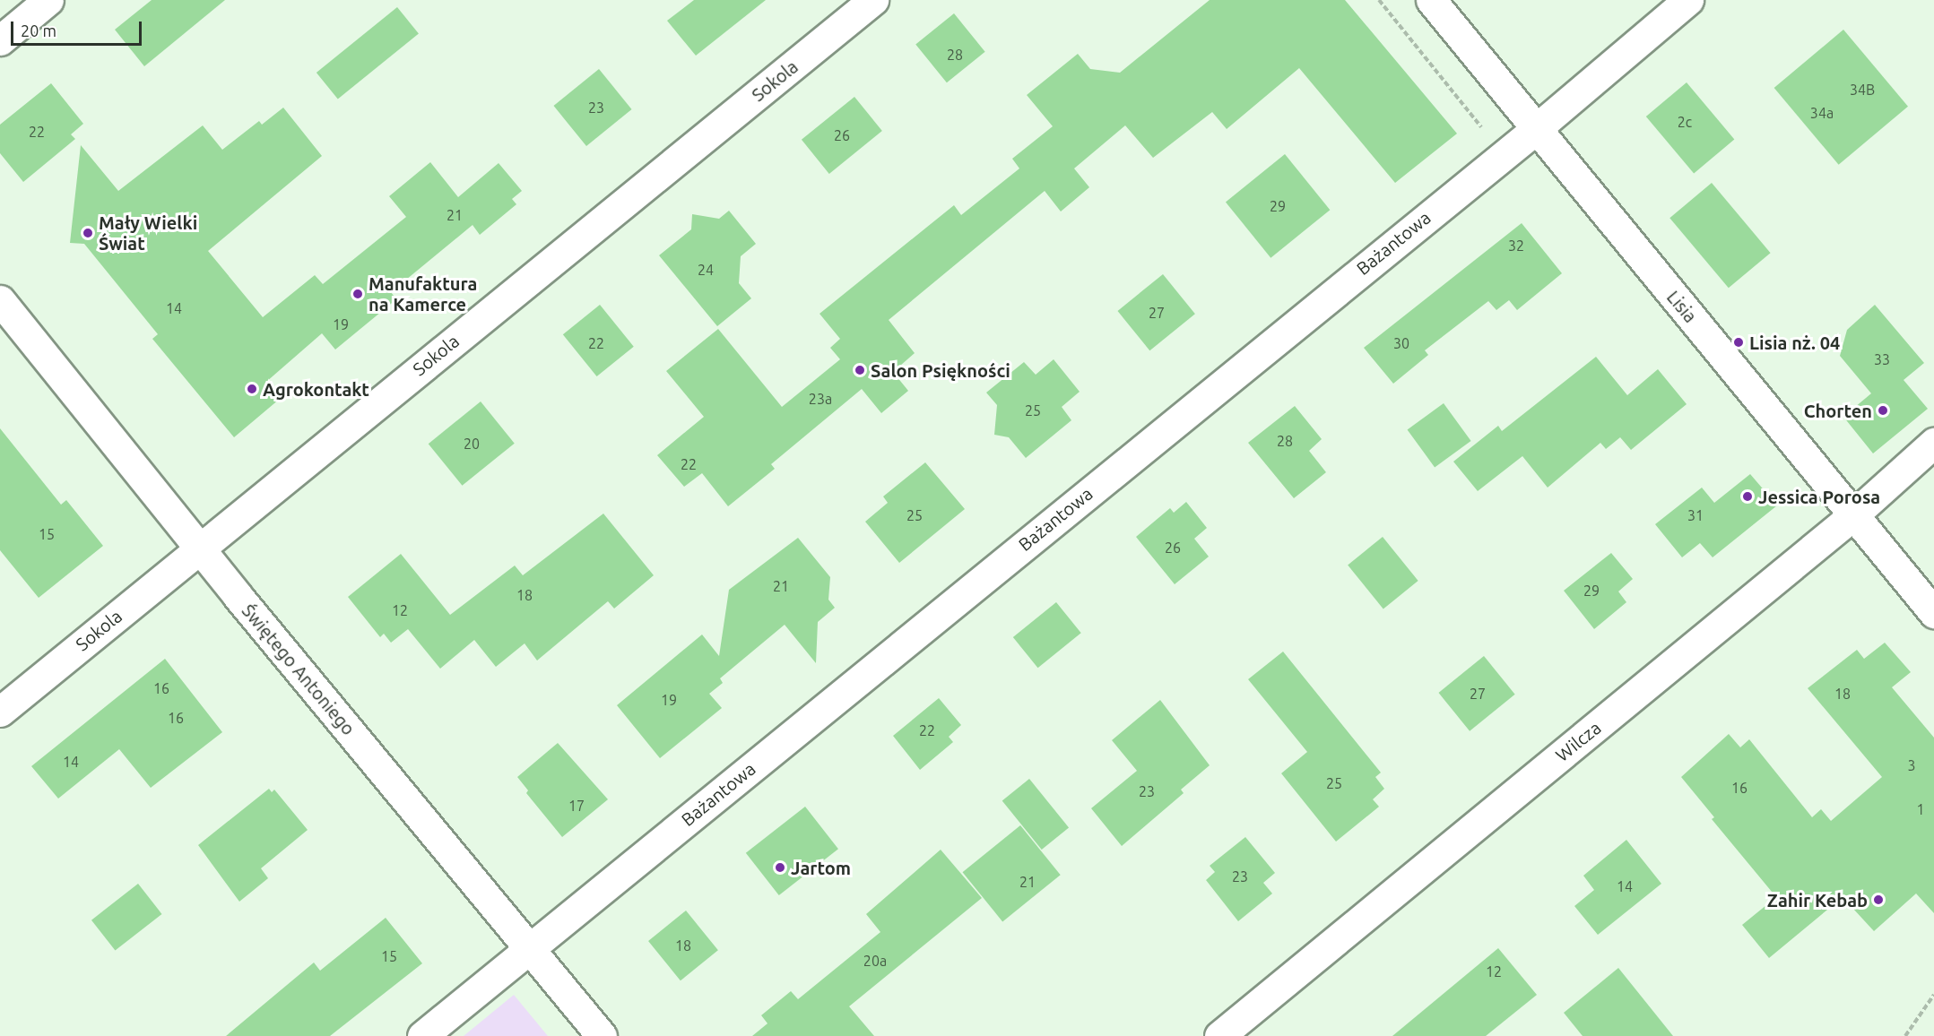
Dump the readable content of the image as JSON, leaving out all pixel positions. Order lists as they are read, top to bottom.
{
  "streets": {
    "street": [
      "Sokola",
      "Bażantowa",
      "Lisia",
      "Świętego Antoniego",
      "Wilcza"
    ]
  },
  "crossings": [
    ["Sokola", "Świętego Antoniego"],
    ["Bażantowa", "Lisia"],
    ["Bażantowa", "Świętego Antoniego"],
    ["Lisia", "Wilcza"]
  ],
  "places": [
    "Mały Wielki Świat",
    "Manufaktura na Kamerce",
    "Lisia nż. 04",
    "Salon Psiękności",
    "Agrokontakt",
    "Chorten",
    "Jessica Porosa",
    "Jartom",
    "Zahir Kebab"
  ],
  "house_numbers": [
    "28",
    "34B",
    "23",
    "34a",
    "2c",
    "22",
    "26",
    "29",
    "21",
    "32",
    "24",
    "14",
    "27",
    "19",
    "22",
    "30",
    "33",
    "23a",
    "25",
    "28",
    "20",
    "22",
    "25",
    "31",
    "15",
    "26",
    "21",
    "29",
    "18",
    "12",
    "16",
    "27",
    "18",
    "19",
    "16",
    "22",
    "14",
    "3",
    "25",
    "16",
    "23",
    "17",
    "1",
    "23",
    "21",
    "14",
    "18",
    "15",
    "20a",
    "12"
  ],
  "scale_bar": "20 m"
}
